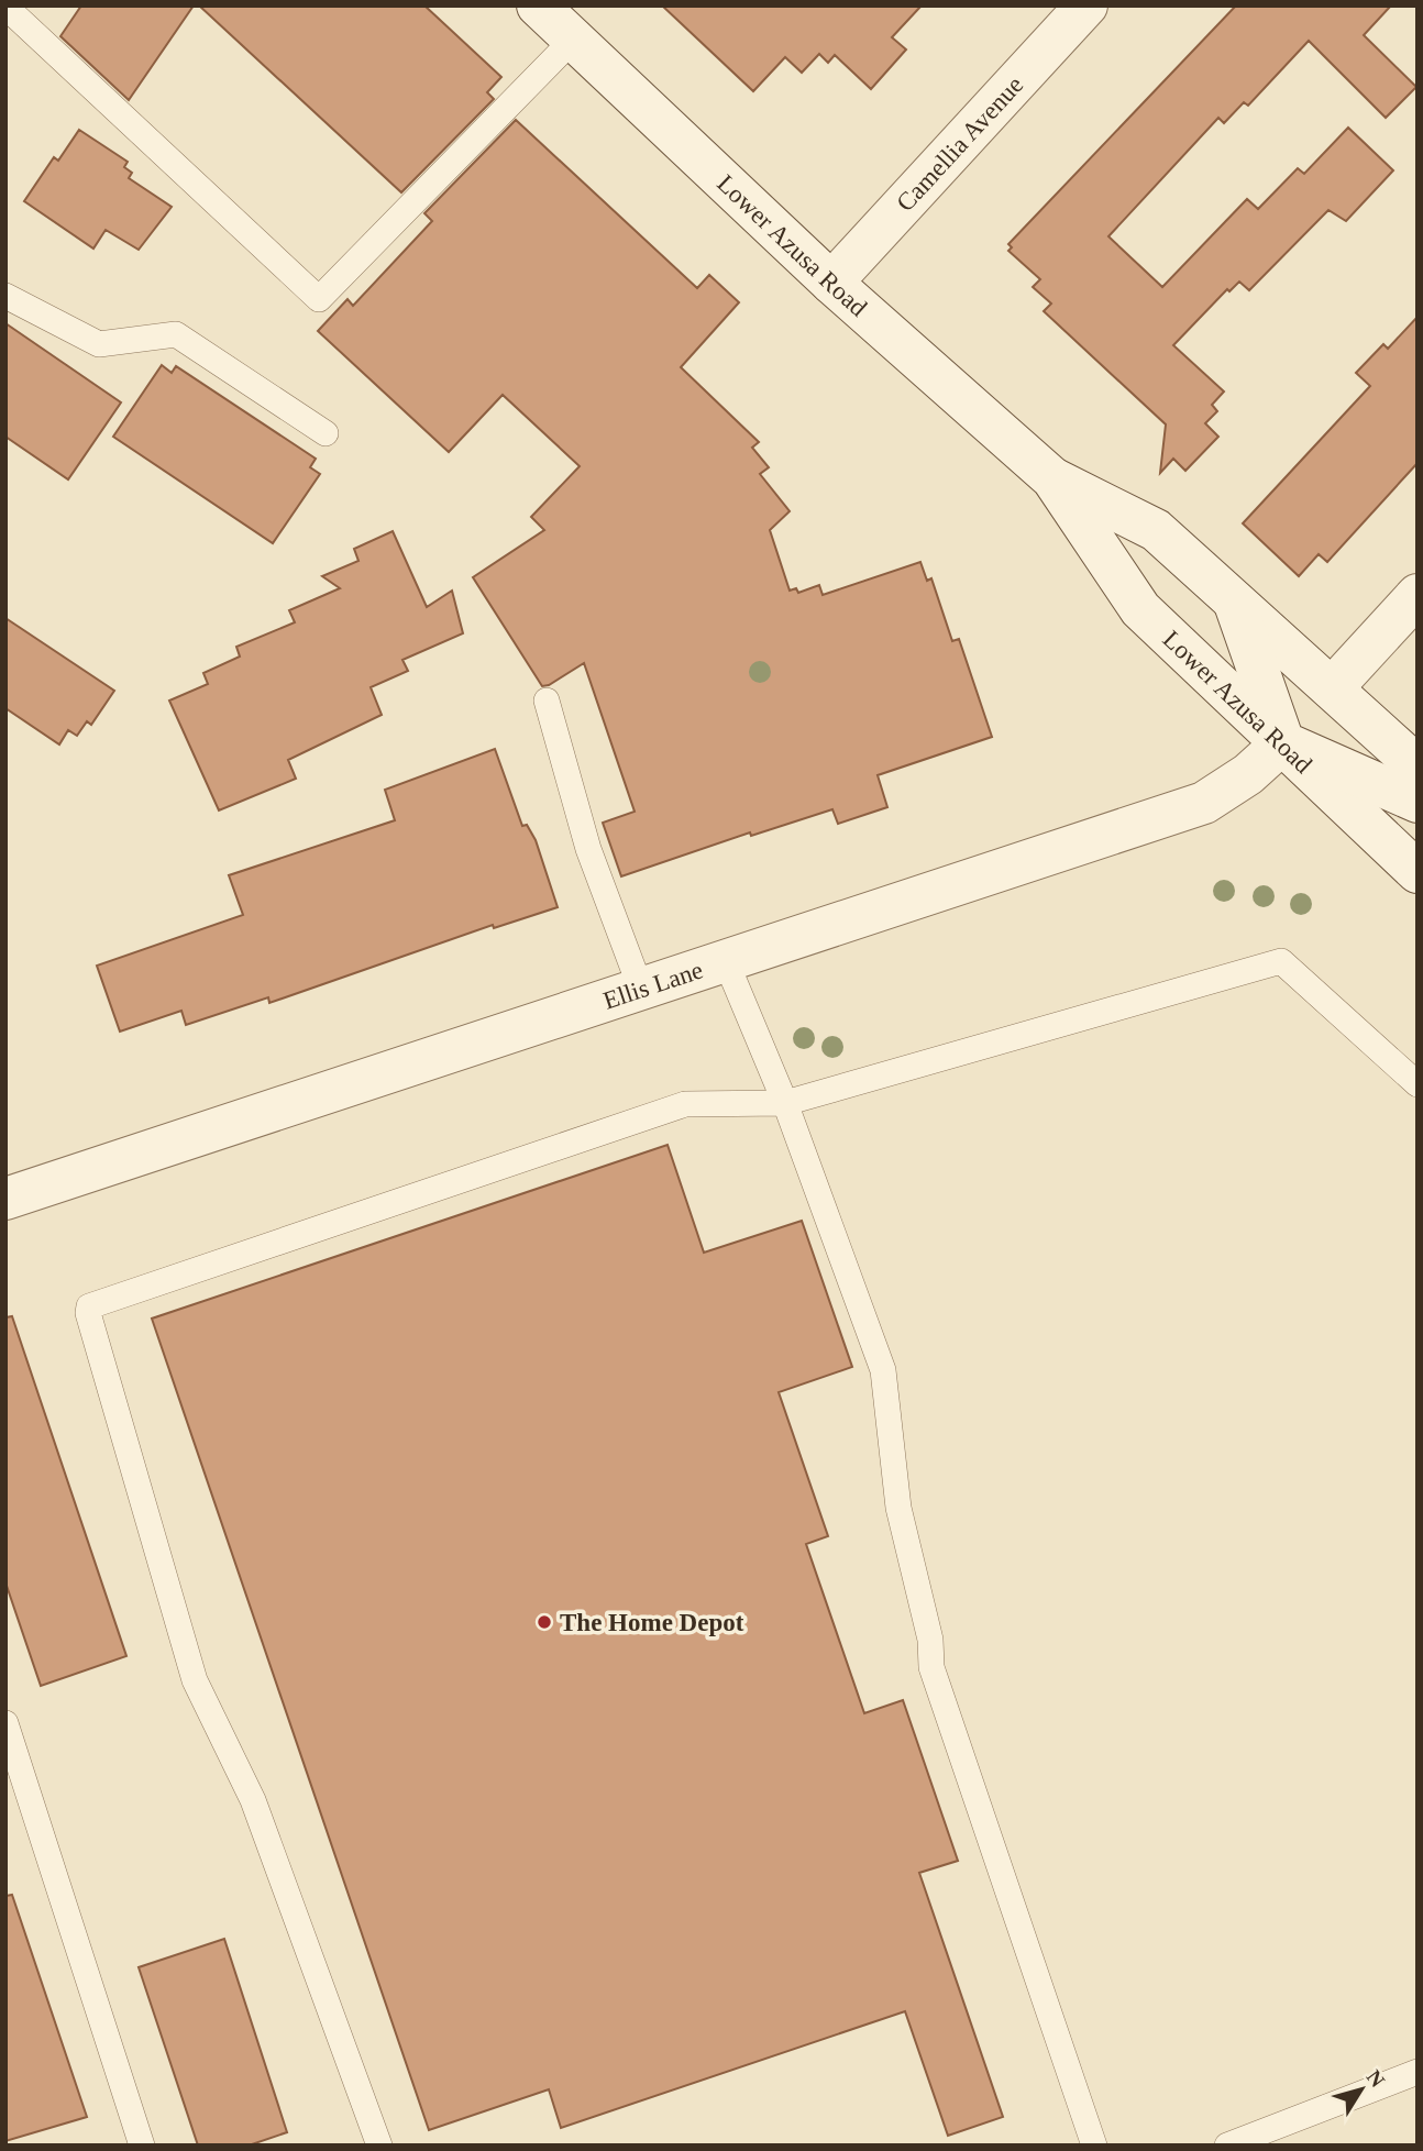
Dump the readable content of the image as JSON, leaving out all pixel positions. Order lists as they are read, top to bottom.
{
  "streets": {
    "main road": ["Camellia Avenue", "Lower Azusa Road", "Ellis Lane"]
  },
  "crossings": [
    ["Camellia Avenue", "Lower Azusa Road"],
    ["Lower Azusa Road", "Ellis Lane"]
  ],
  "places": ["The Home Depot"],
  "north": "top right"
}
